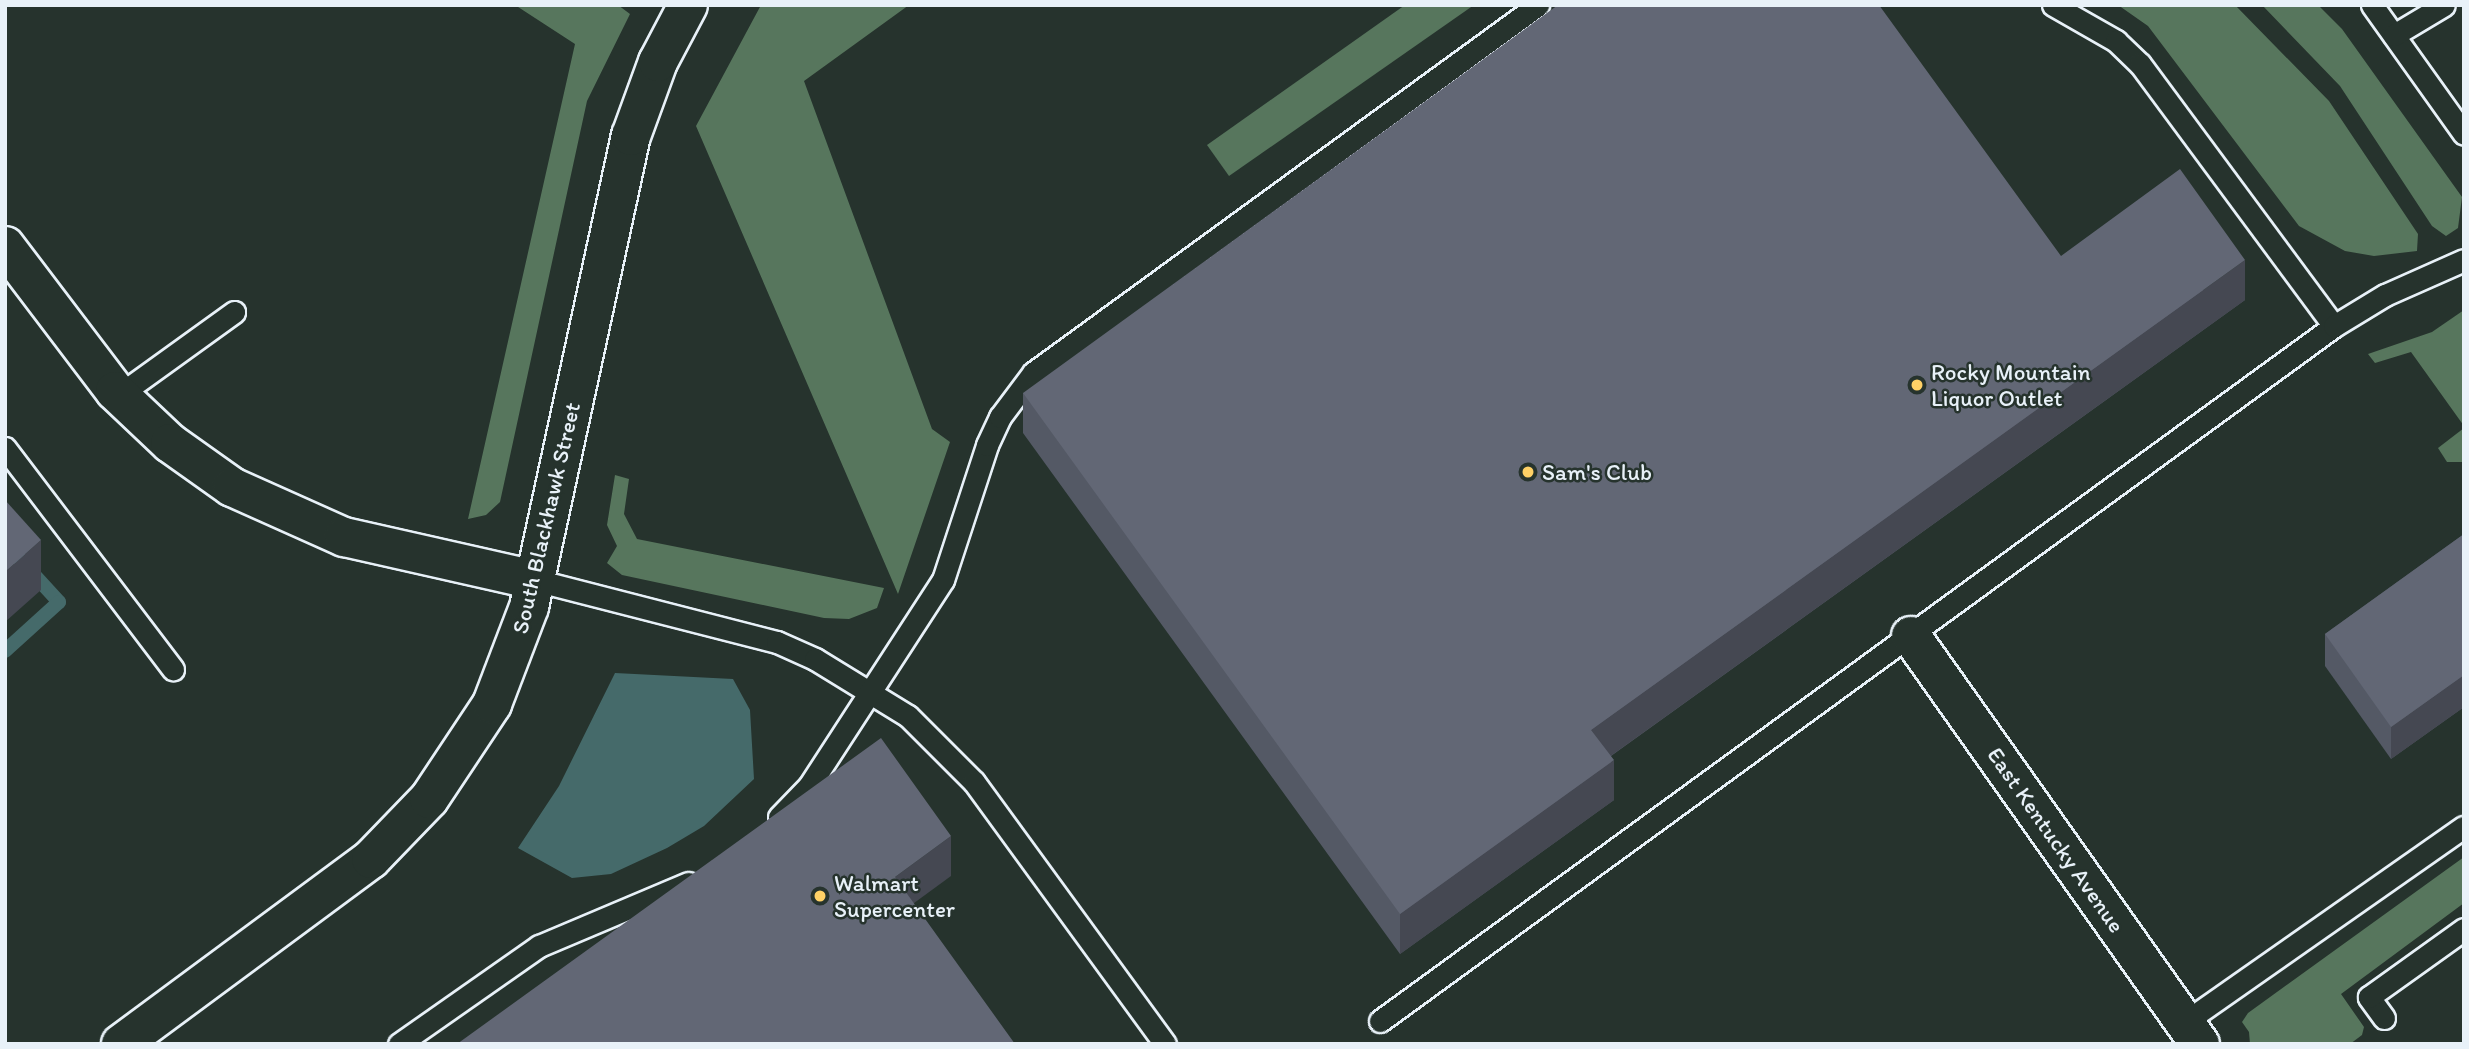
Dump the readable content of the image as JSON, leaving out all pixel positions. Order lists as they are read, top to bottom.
{
  "streets": {
    "street": ["South Blackhawk Street", "East Kentucky Avenue"]
  },
  "places": ["Rocky Mountain Liquor Outlet", "Sam's Club", "Walmart Supercenter"]
}
